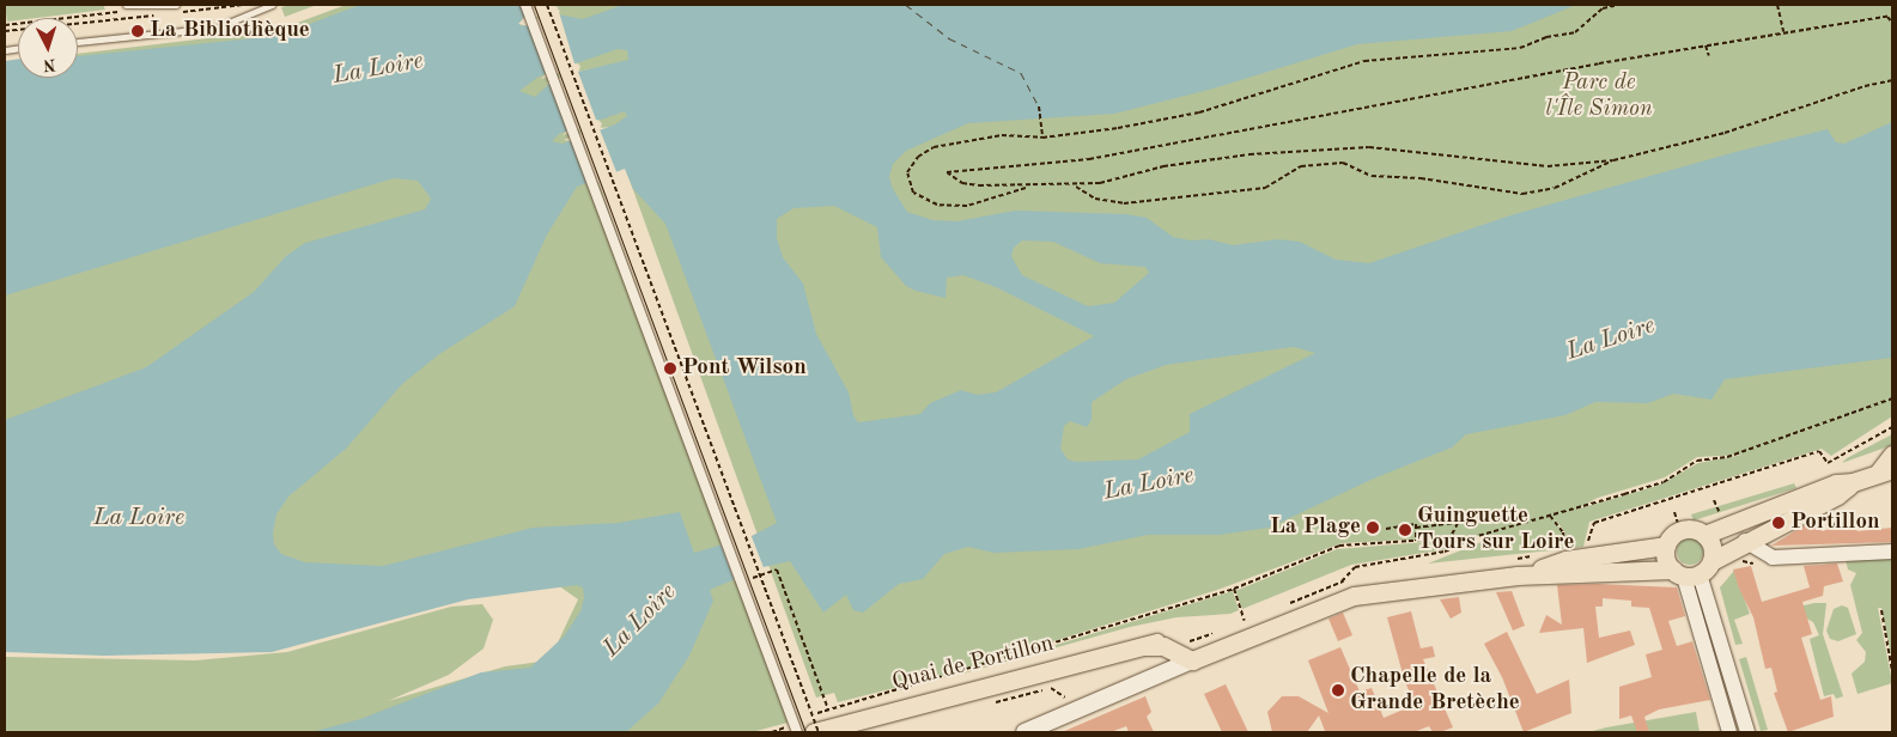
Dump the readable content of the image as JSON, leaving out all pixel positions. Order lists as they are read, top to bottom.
{
  "streets": {
    "main road": ["Quai de Portillon"]
  },
  "water": ["La Loire"],
  "parks": ["Parc de l'Île Simon"],
  "places": [
    "La Bibliothèque",
    "Pont Wilson",
    "Portillon",
    "La Plage",
    "Guinguette Tours sur Loire",
    "Chapelle de la Grande Bretèche"
  ],
  "north": "bottom"
}
